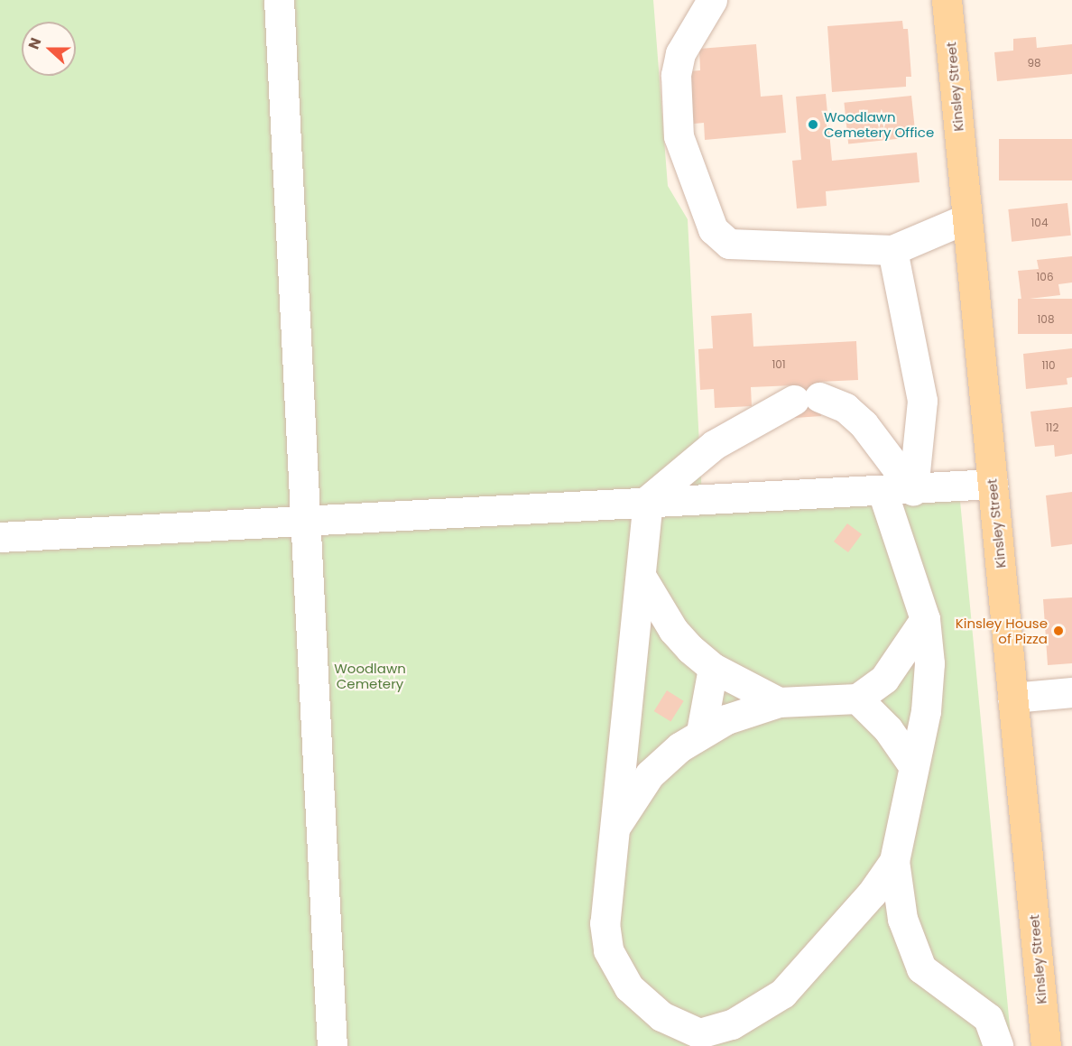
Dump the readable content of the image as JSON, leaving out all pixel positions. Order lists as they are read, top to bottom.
{
  "streets": {
    "main road": ["Kinsley Street"]
  },
  "parks": ["Woodlawn Cemetery"],
  "places": ["Woodlawn Cemetery Office", "Kinsley House of Pizza"],
  "house_numbers": [
    "98",
    "104",
    "106",
    "108",
    "101",
    "110",
    "112"
  ],
  "north": "left"
}
